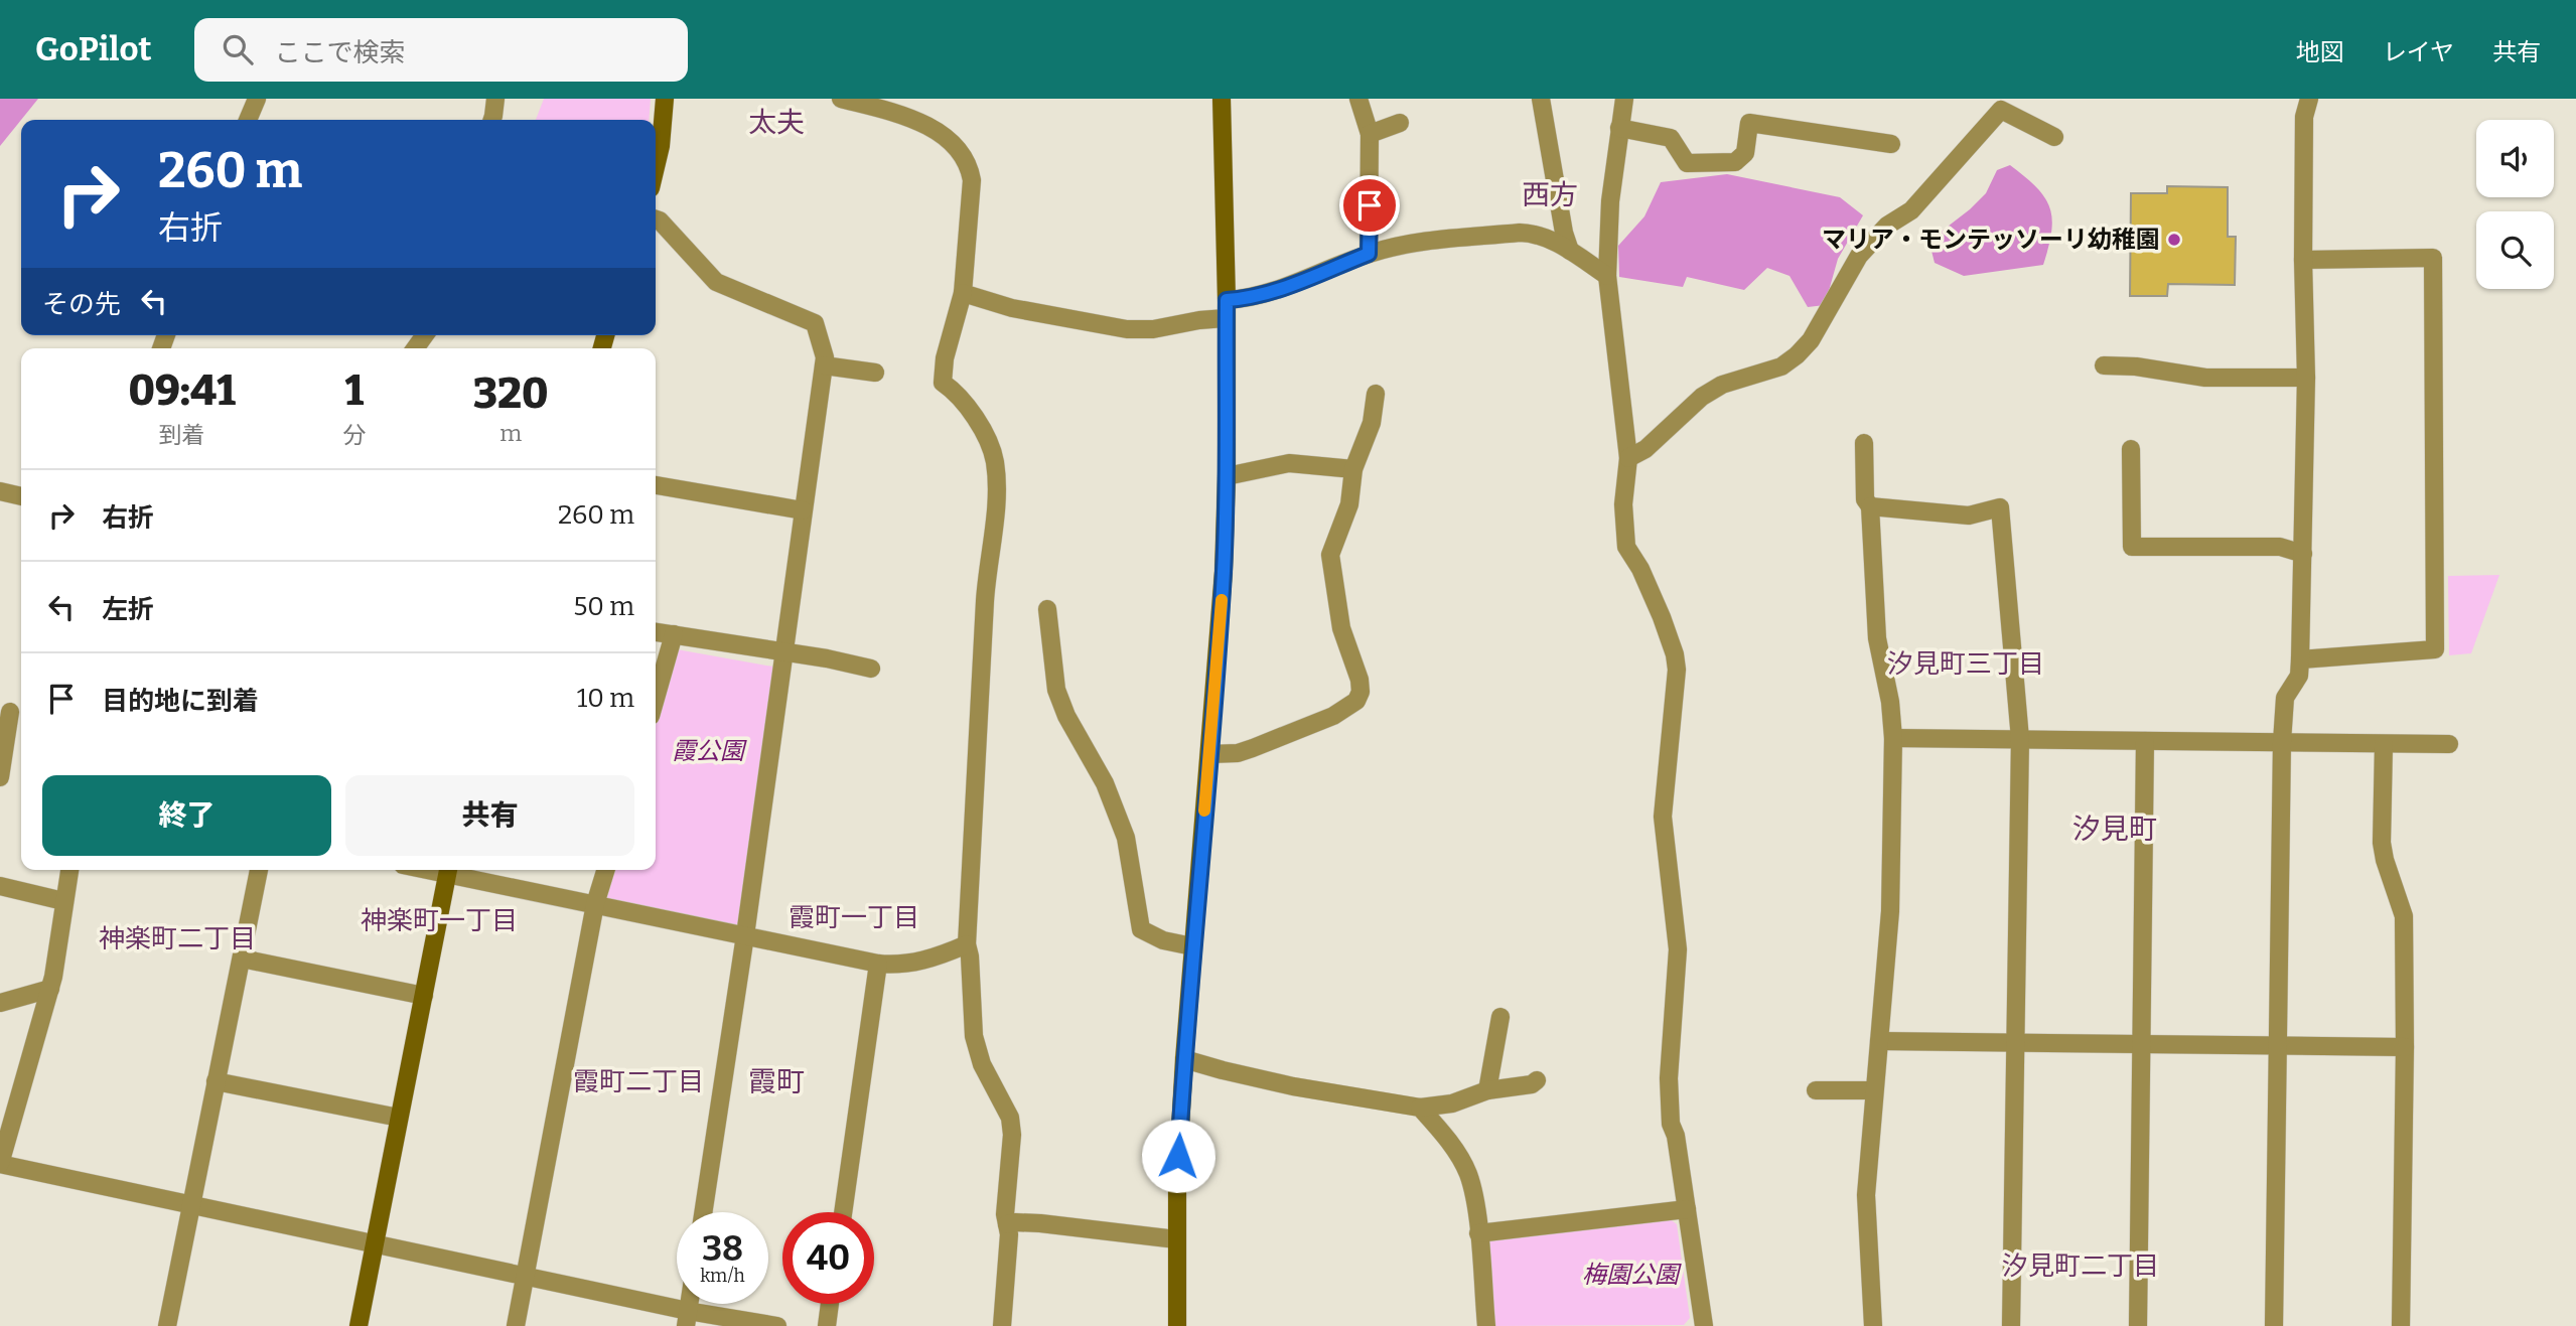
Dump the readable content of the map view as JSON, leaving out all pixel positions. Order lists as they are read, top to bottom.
{
  "districts": [
    "太夫",
    "西方",
    "汐見町三丁目",
    "汐見町",
    "霞町一丁目",
    "神楽町一丁目",
    "神楽町二丁目",
    "霞町二丁目",
    "霞町",
    "汐見町二丁目"
  ],
  "parks": ["霞公園", "梅園公園"],
  "places": ["マリア・モンテッソーリ幼稚園"],
  "page": {
    "header": "GoPilot",
    "search": "ここで検索",
    "nav": ["地図", "レイヤ", "共有"],
    "turn": ["260 m", "右折"],
    "then": "その先",
    "eta": [
      "09:41",
      "到着",
      "1",
      "分",
      "320",
      "m"
    ],
    "list": [
      {
        "name": "右折",
        "value": "260 m"
      },
      {
        "name": "左折",
        "value": "50 m"
      },
      {
        "name": "目的地に到着",
        "value": "10 m"
      }
    ],
    "buttons": ["終了", "共有"],
    "speed": "38 km/h",
    "limit": "40"
  }
}
